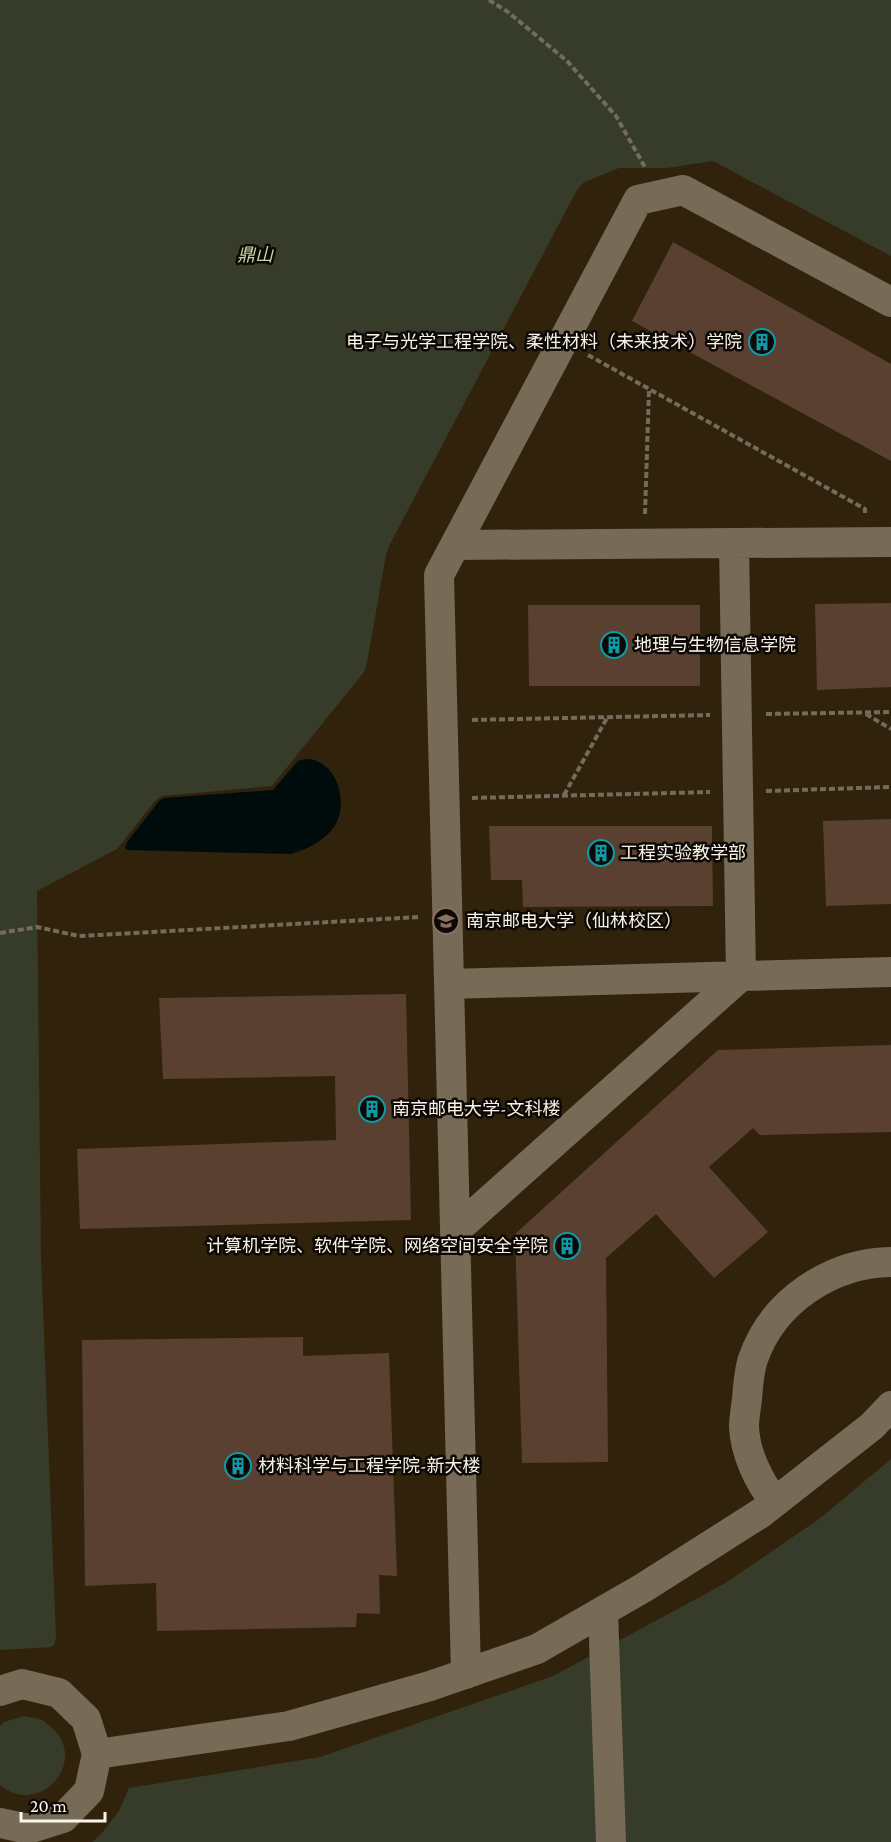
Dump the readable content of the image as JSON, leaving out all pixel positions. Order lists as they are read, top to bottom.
{
  "parks": ["鼎山"],
  "places": {
    "building": [
      "电子与光学工程学院、柔性材料（未来技术）学院",
      "地理与生物信息学院",
      "工程实验教学部",
      "南京邮电大学-文科楼",
      "计算机学院、软件学院、网络空间安全学院",
      "材料科学与工程学院-新大楼"
    ],
    "school or university": ["南京邮电大学（仙林校区）"]
  },
  "scale_bar": "20 m"
}
